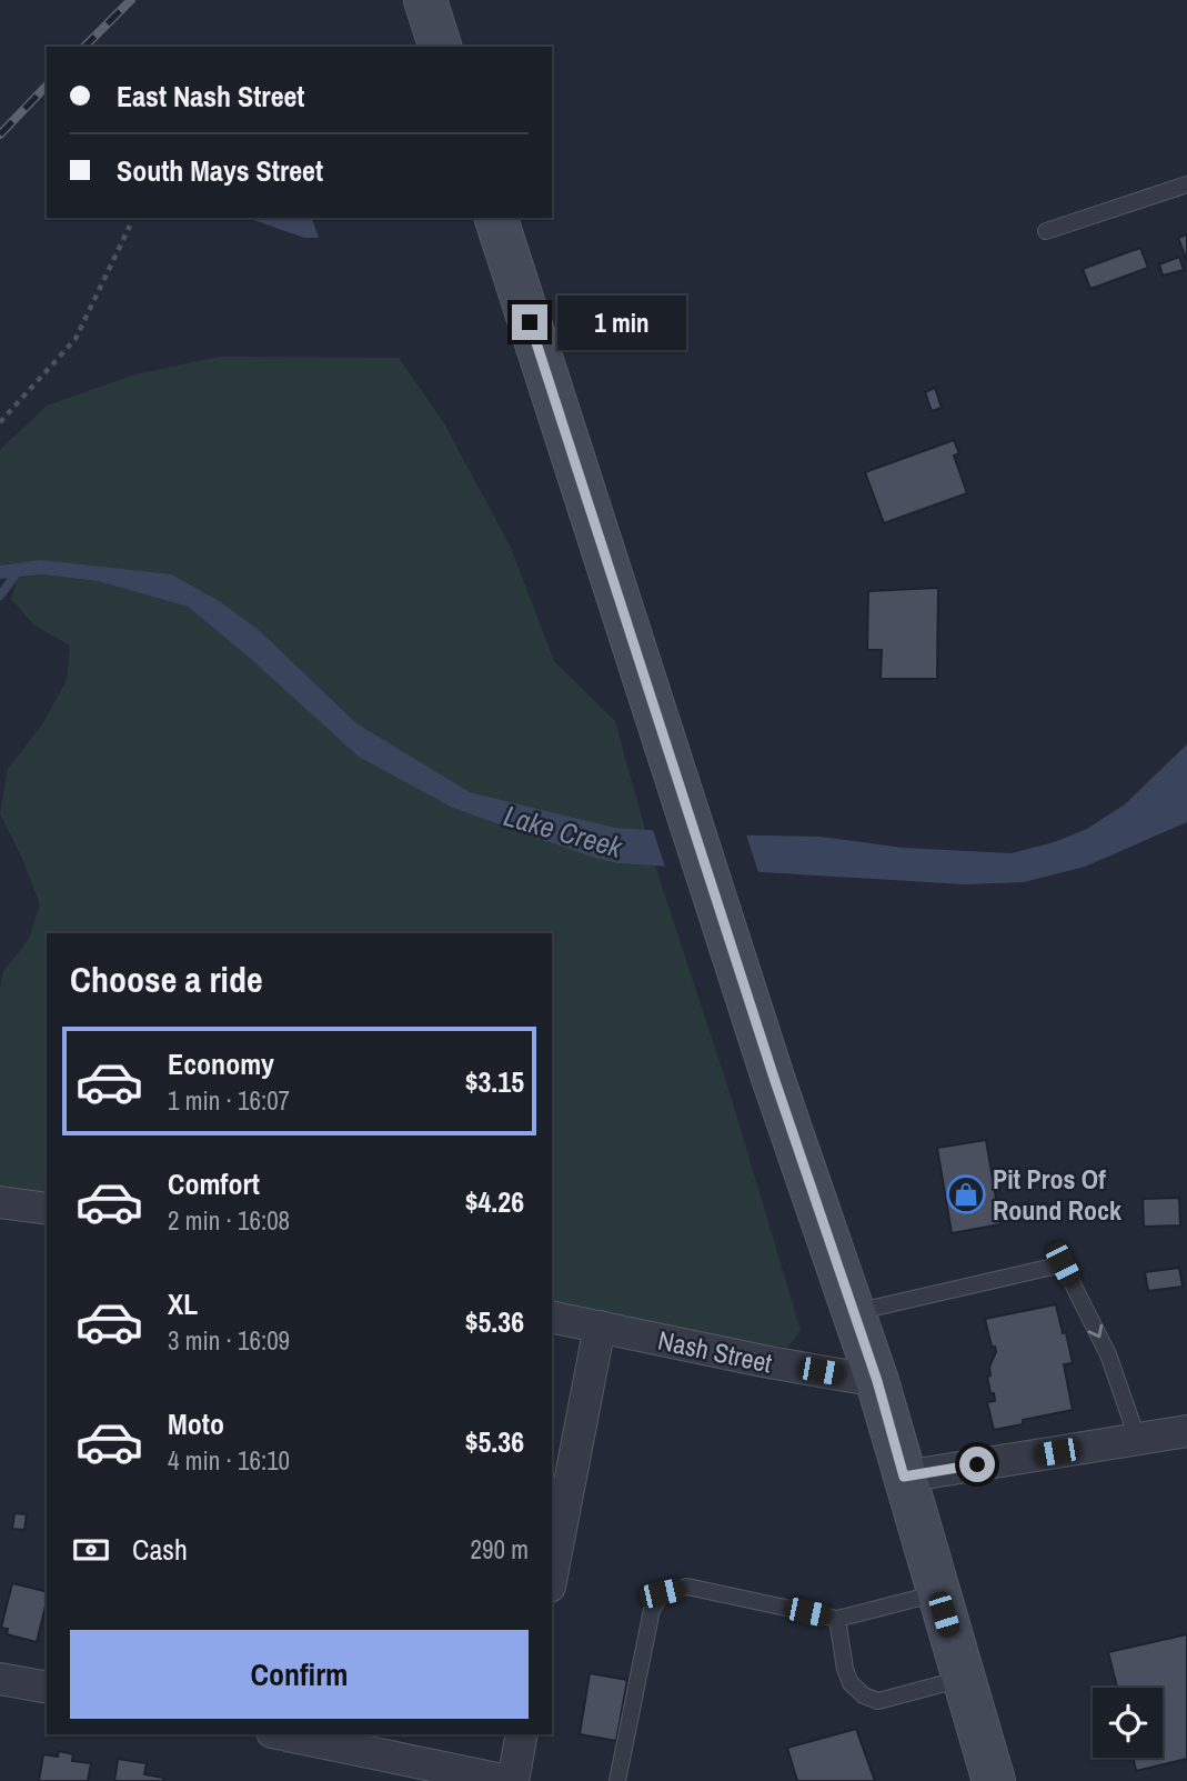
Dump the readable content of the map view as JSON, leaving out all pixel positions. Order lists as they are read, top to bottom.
{
  "streets": {
    "street": ["Nash Street"]
  },
  "water": ["Lake Creek"],
  "places": {
    "shop": ["Pit Pros Of Round Rock"]
  },
  "page": {
    "banner": ["East Nash Street", "South Mays Street"],
    "bubble": "1 min",
    "heading": "Choose a ride",
    "list": [
      {
        "name": "Economy",
        "note": "1 min · 16:07",
        "value": "$3.15"
      },
      {
        "name": "Comfort",
        "note": "2 min · 16:08",
        "value": "$4.26"
      },
      {
        "name": "XL",
        "note": "3 min · 16:09",
        "value": "$5.36"
      },
      {
        "name": "Moto",
        "note": "4 min · 16:10",
        "value": "$5.36"
      }
    ],
    "pay": ["Cash", "290 m"],
    "buttons": "Confirm"
  }
}
